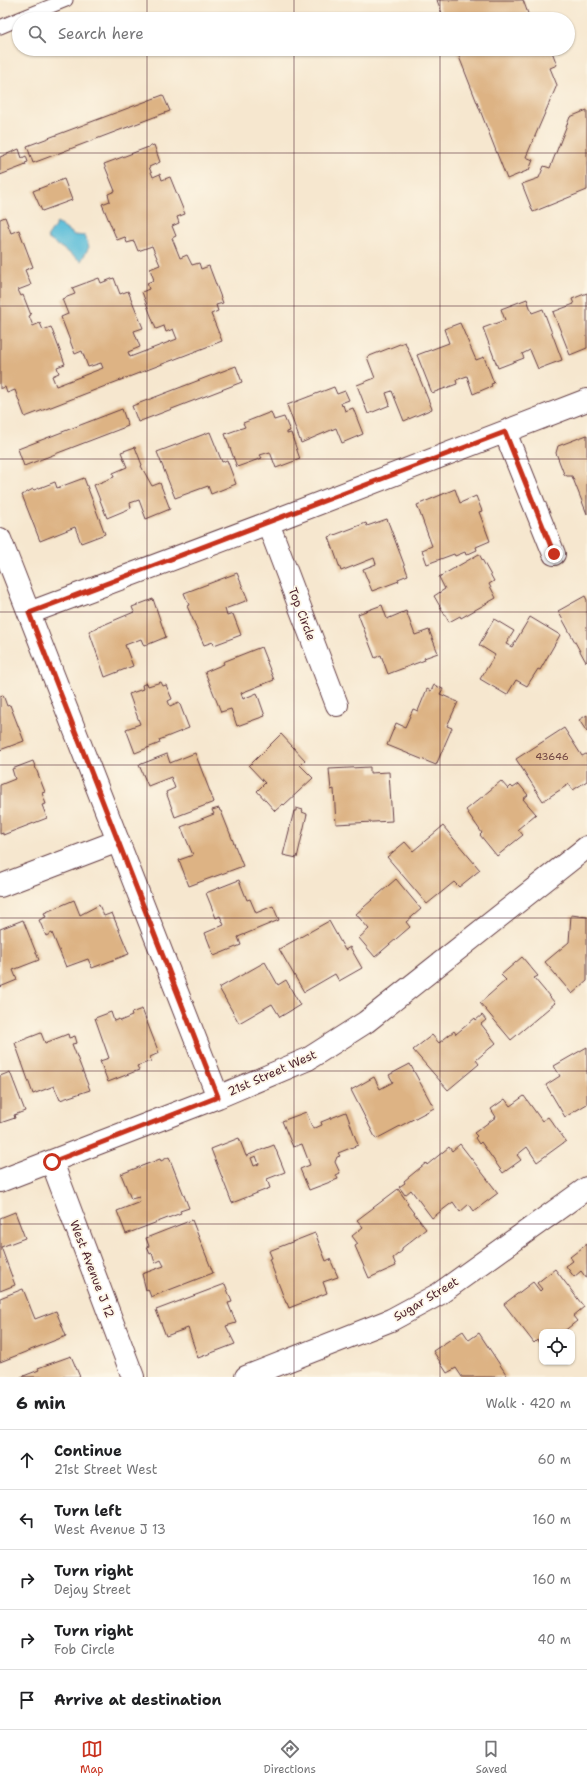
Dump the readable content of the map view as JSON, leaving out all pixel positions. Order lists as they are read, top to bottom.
{
  "streets": {
    "street": [
      "Top Circle",
      "21st Street West",
      "West Avenue J 12",
      "Sugar Street"
    ]
  },
  "crossings": [
    ["21st Street West", "West Avenue J 12"]
  ],
  "house_numbers": ["43646"],
  "page": {
    "search": "Search here",
    "heading": ["6 min", "Walk · 420 m"],
    "list": [
      ["Continue", "21st Street West", "60 m"],
      ["Turn left", "West Avenue J 13", "160 m"],
      ["Turn right", "Dejay Street", "160 m"],
      ["Turn right", "Fob Circle", "40 m"],
      "Arrive at destination"
    ],
    "nav": ["Map", "Directions", "Saved"]
  }
}
